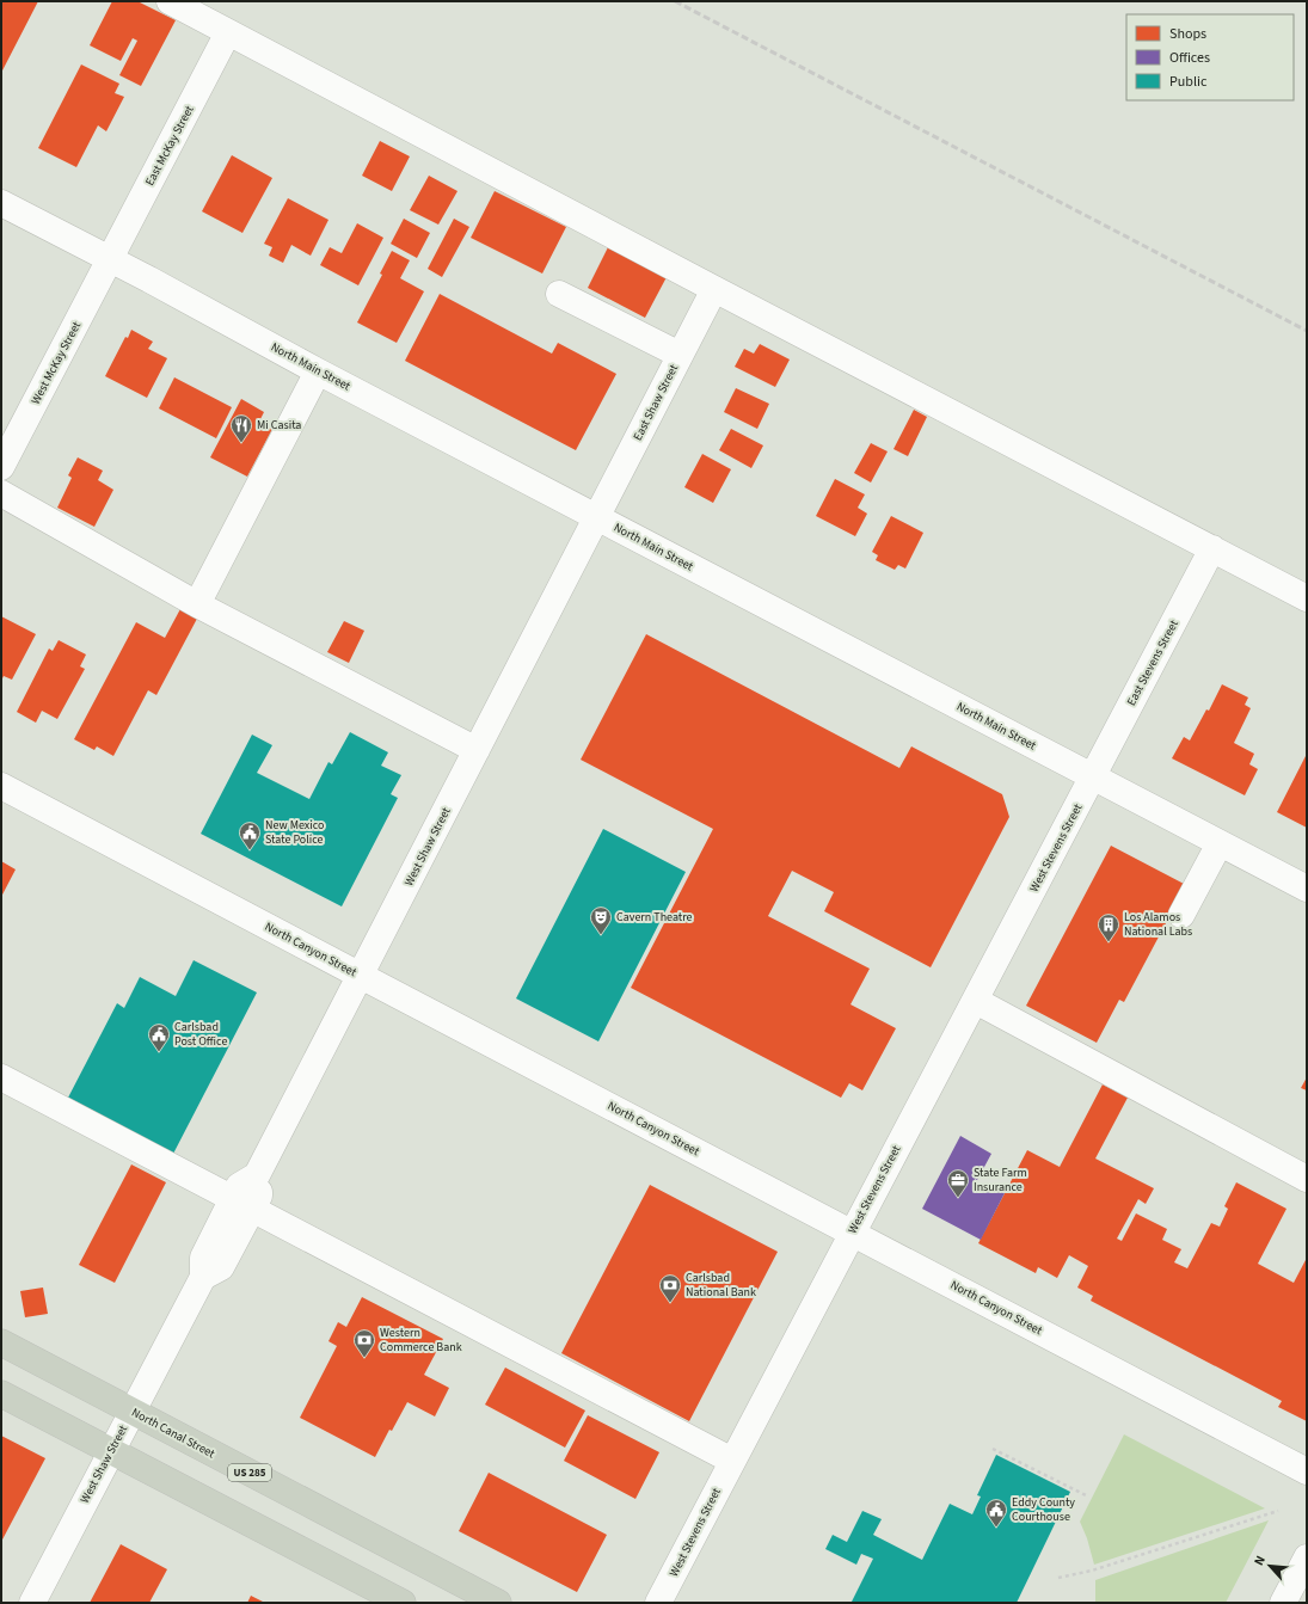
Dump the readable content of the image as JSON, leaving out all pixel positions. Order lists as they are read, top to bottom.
{
  "streets": {
    "highway": ["North Canal Street", "US 285"],
    "street": [
      "East McKay Street",
      "West McKay Street",
      "North Main Street",
      "East Shaw Street",
      "East Stevens Street",
      "West Shaw Street",
      "West Stevens Street",
      "North Canyon Street"
    ]
  },
  "crossings": [
    ["East McKay Street", "West McKay Street"],
    ["East McKay Street", "North Main Street"],
    ["West McKay Street", "North Main Street"],
    ["North Main Street", "East Shaw Street"],
    ["North Main Street", "East Stevens Street"],
    ["North Main Street", "West Shaw Street"],
    ["North Main Street", "West Stevens Street"],
    ["East Shaw Street", "West Shaw Street"],
    ["East Stevens Street", "West Stevens Street"],
    ["West Shaw Street", "North Canyon Street"],
    ["West Shaw Street", "North Canal Street"],
    ["West Stevens Street", "North Canyon Street"]
  ],
  "places": {
    "restaurant": ["Mi Casita"],
    "public building": ["New Mexico State Police", "Carlsbad Post Office", "Eddy County Courthouse"],
    "theatre": ["Cavern Theatre"],
    "building": ["Los Alamos National Labs"],
    "office": ["State Farm Insurance"],
    "bank": ["Carlsbad National Bank", "Western Commerce Bank"]
  },
  "legend": ["Shops", "Offices", "Public"],
  "north": "top left"
}
